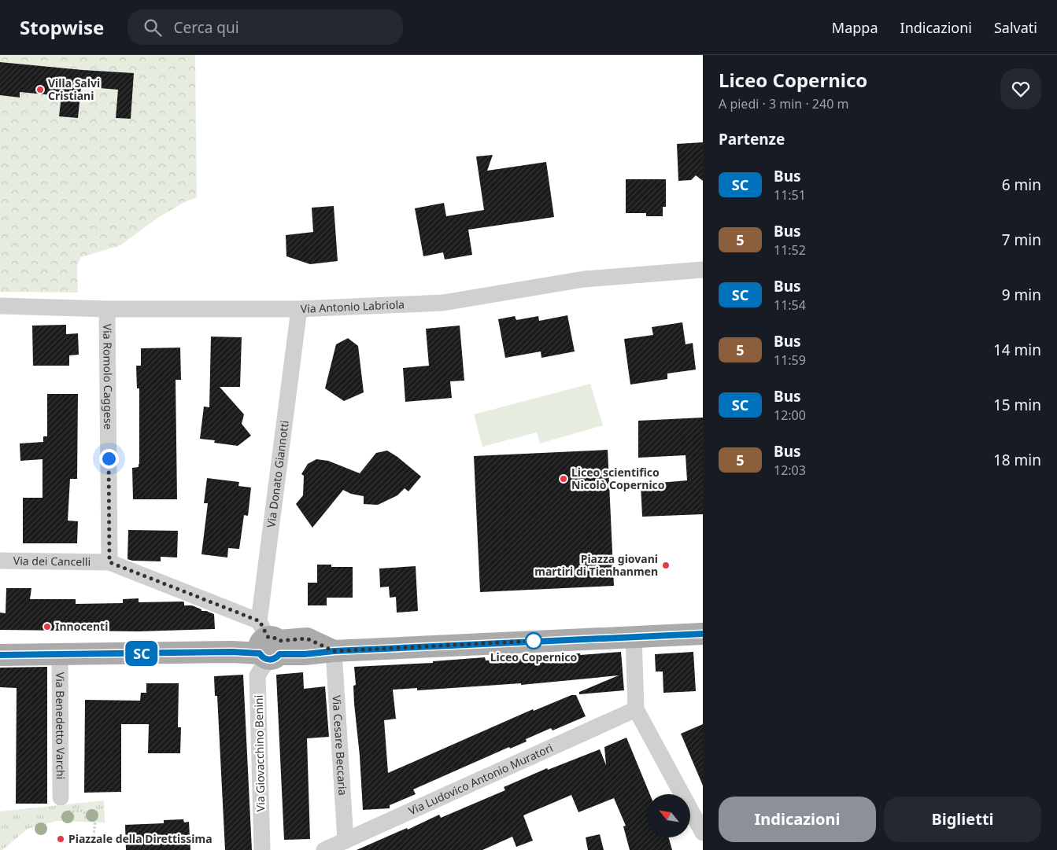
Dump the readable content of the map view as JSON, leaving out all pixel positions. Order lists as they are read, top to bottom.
{
  "streets": {
    "street": [
      "Via Antonio Labriola",
      "Via Romolo Caggese",
      "Via Donato Giannotti",
      "Via dei Cancelli",
      "Via Benedetto Varchi",
      "Via Cesare Beccaria",
      "Via Giovacchino Benini",
      "Via Ludovico Antonio Muratori"
    ]
  },
  "crossings": [
    ["Via Antonio Labriola", "Via Romolo Caggese"],
    ["Via Antonio Labriola", "Via Donato Giannotti"],
    ["Via Romolo Caggese", "Via dei Cancelli"],
    ["Via Donato Giannotti", "Via dei Cancelli"],
    ["Via Donato Giannotti", "Via Giovacchino Benini"],
    ["Via dei Cancelli", "Via Giovacchino Benini"],
    ["Via Cesare Beccaria", "Via Ludovico Antonio Muratori"]
  ],
  "places": [
    "Villa Salvi Cristiani",
    "Liceo scientifico Nicolò Copernico",
    "Piazza giovani martiri di Tienhanmen",
    "Innocenti",
    "Liceo Copernico",
    "Piazzale della Direttissima"
  ],
  "lines": ["bus line SC"],
  "north": "top left",
  "page": {
    "header": "Stopwise",
    "search": "Cerca qui",
    "nav": ["Mappa", "Indicazioni", "Salvati"],
    "on_map": "SC",
    "heading": [
      ["Liceo Copernico", "A piedi · 3 min · 240 m"],
      "Partenze"
    ],
    "list": [
      {
        "mark": "SC",
        "name": "Bus",
        "note": "11:51",
        "value": "6 min"
      },
      {
        "mark": "5",
        "name": "Bus",
        "note": "11:52",
        "value": "7 min"
      },
      {
        "mark": "SC",
        "name": "Bus",
        "note": "11:54",
        "value": "9 min"
      },
      {
        "mark": "5",
        "name": "Bus",
        "note": "11:59",
        "value": "14 min"
      },
      {
        "mark": "SC",
        "name": "Bus",
        "note": "12:00",
        "value": "15 min"
      },
      {
        "mark": "5",
        "name": "Bus",
        "note": "12:03",
        "value": "18 min"
      }
    ],
    "buttons": ["Indicazioni", "Biglietti"]
  }
}
